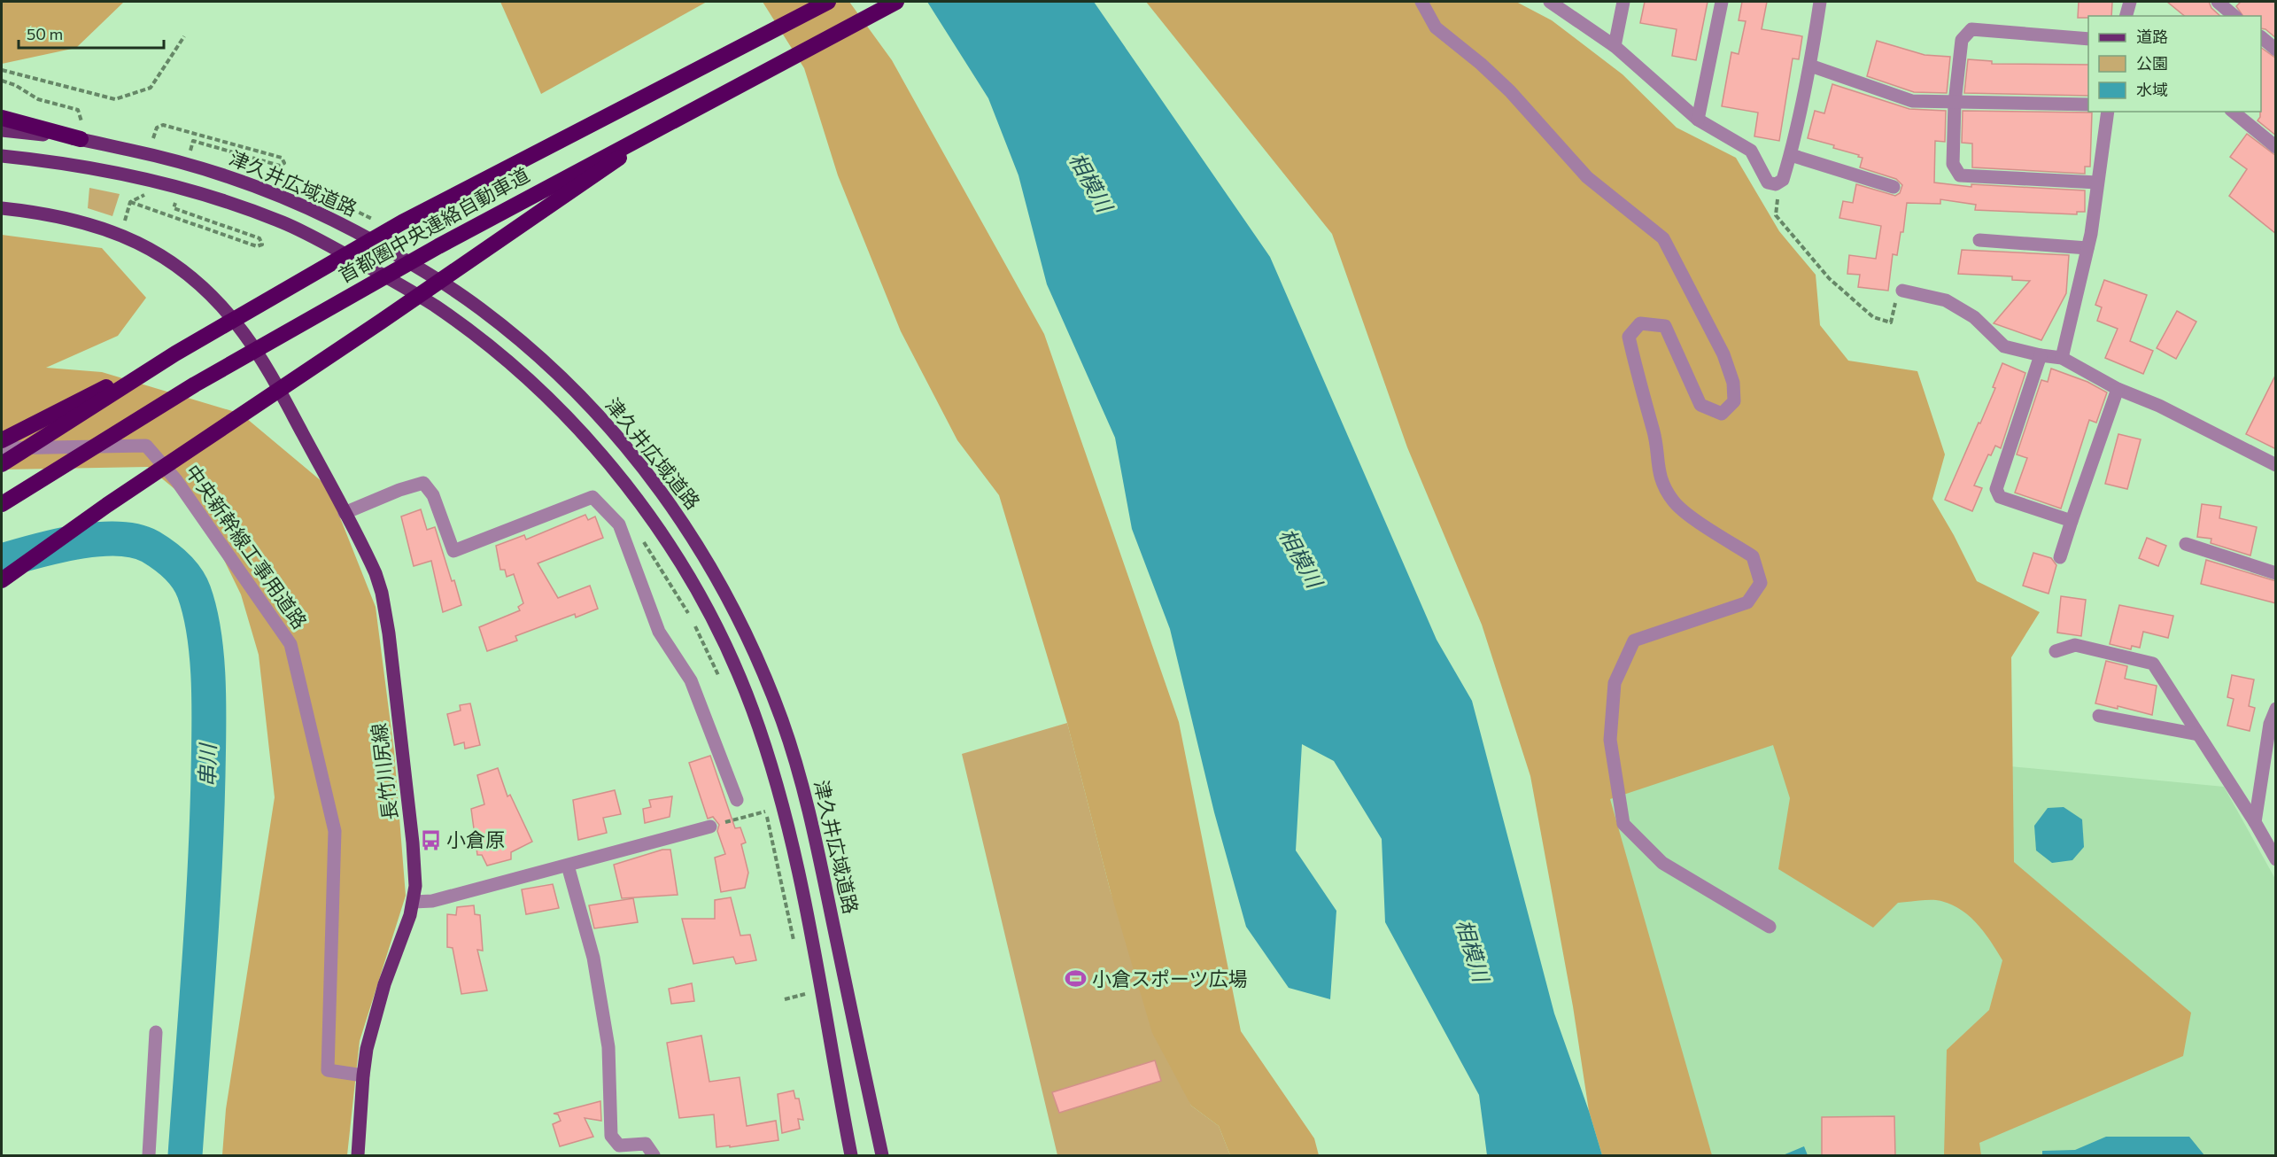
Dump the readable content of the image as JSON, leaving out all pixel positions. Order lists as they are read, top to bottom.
{
  "streets": {
    "highway": ["首都圏中央連絡自動車道"],
    "main road": ["津久井広域道路", "長竹川尻線"],
    "street": ["中央新幹線工事用道路"]
  },
  "crossings": [
    ["中央新幹線工事用道路", "長竹川尻線"]
  ],
  "water": ["相模川", "串川"],
  "places": {
    "bus stop": ["小倉原"],
    "sports": ["小倉スポーツ広場"]
  },
  "legend": ["道路", "公園", "水域"],
  "scale_bar": "50 m"
}
